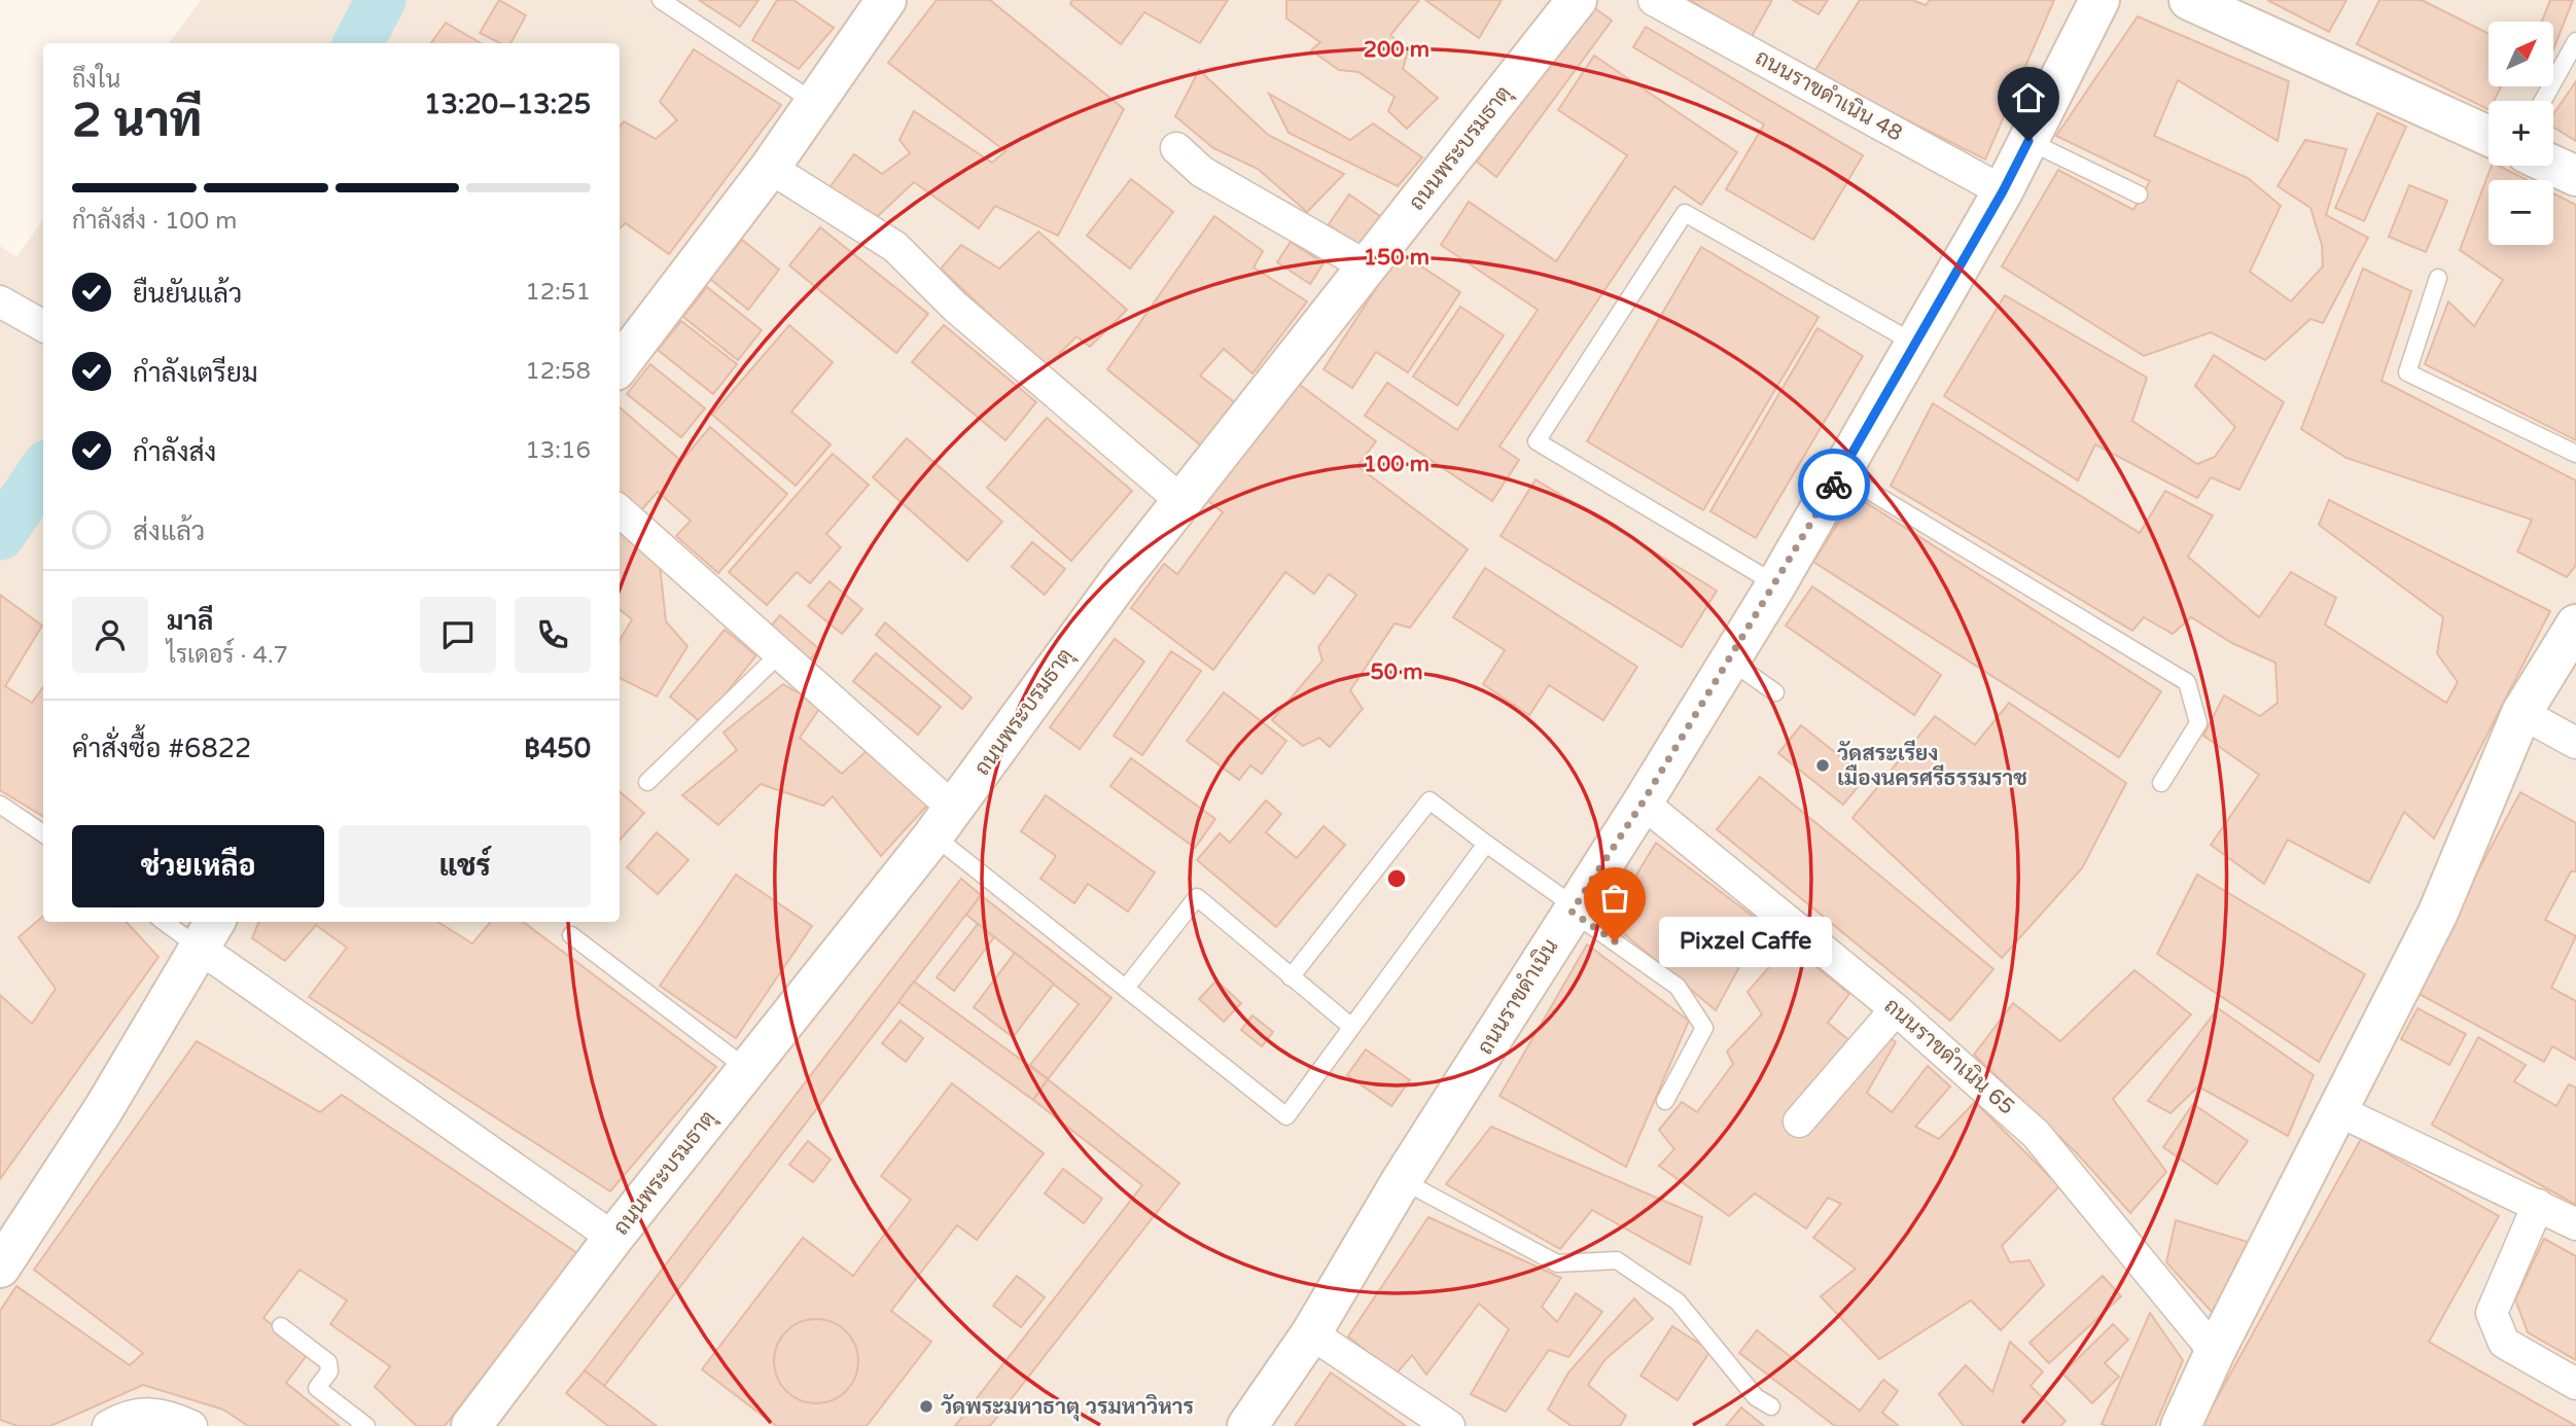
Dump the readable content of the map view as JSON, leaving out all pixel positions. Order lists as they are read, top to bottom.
{
  "streets": {
    "street": [
      "ถนนราขดำเนิน 48",
      "ถนนพระบรมธาตุ",
      "ถนนราขดำเนิน",
      "ถนนราขดำเนิน 65"
    ]
  },
  "crossings": [
    ["ถนนราขดำเนิน 48", "ถนนราขดำเนิน"],
    ["ถนนราขดำเนิน", "ถนนราขดำเนิน 65"]
  ],
  "places": ["วัดสระเรียง เมืองนครศรีธรรมราช", "Pixzel Caffe", "วัดพระมหาธาตุ วรมหาวิหาร"],
  "north": "top right",
  "page": {
    "map_buttons": ["+", "−"],
    "heading": ["2 นาที", "ถึงใน", "13:20–13:25"],
    "panel": [
      "มาลี",
      "ไรเดอร์ · 4.7",
      "คำสั่งซื้อ #6822",
      "฿450"
    ],
    "bar": "กำลังส่ง · 100 m",
    "list": [
      ["ยืนยันแล้ว", "12:51"],
      ["กำลังเตรียม", "12:58"],
      ["กำลังส่ง", "13:16"],
      "ส่งแล้ว"
    ],
    "buttons": ["ช่วยเหลือ", "แชร์"],
    "bubble": "Pixzel Caffe"
  },
  "rings": [
    "200 m",
    "150 m",
    "100 m",
    "50 m"
  ]
}
